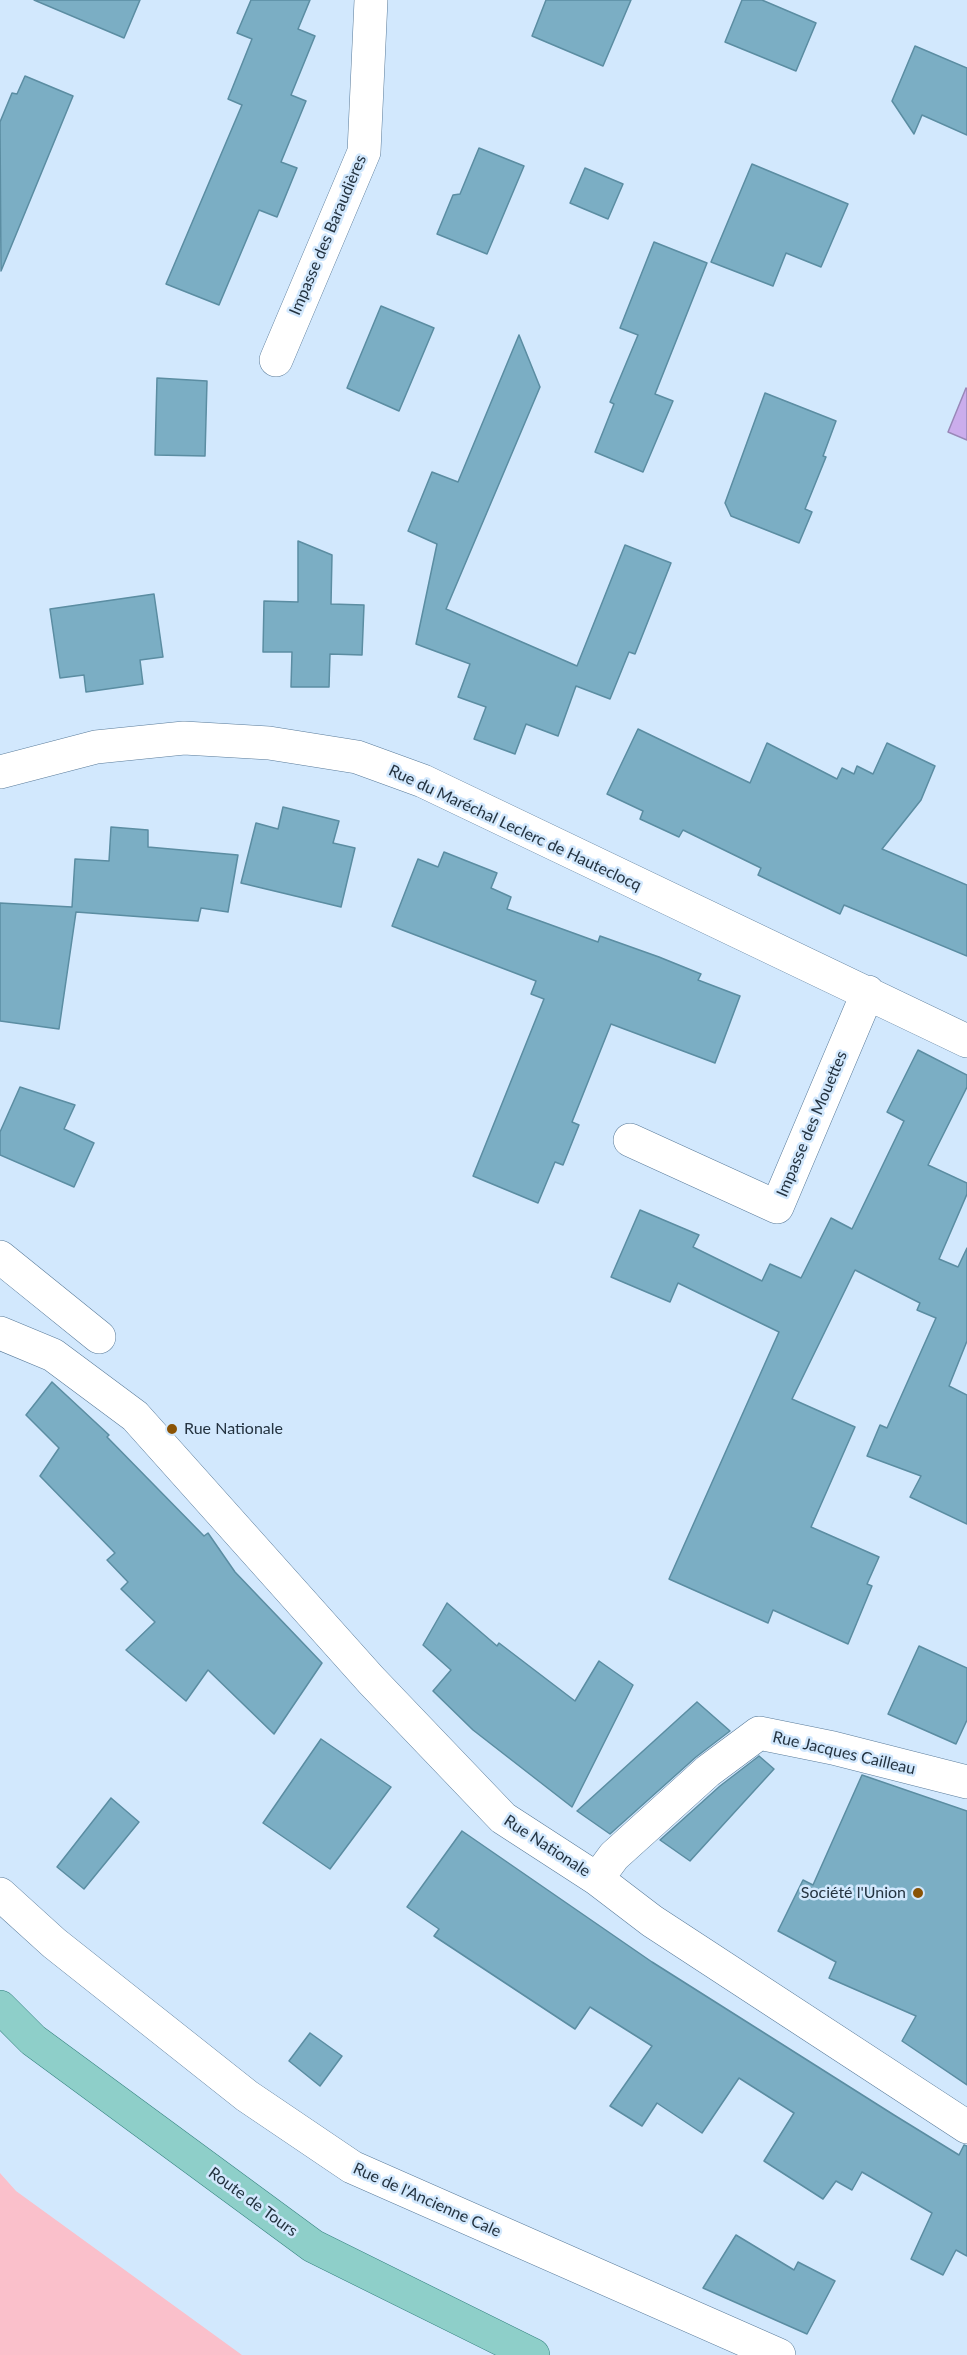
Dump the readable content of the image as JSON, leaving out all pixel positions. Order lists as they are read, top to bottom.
{
  "streets": {
    "main road": ["Route de Tours"],
    "street": [
      "Impasse des Baraudières",
      "Rue du Maréchal Leclerc de Hauteclocq",
      "Impasse des Mouettes",
      "Rue Jacques Cailleau",
      "Rue Nationale",
      "Rue de l'Ancienne Cale"
    ]
  },
  "crossings": [
    ["Rue du Maréchal Leclerc de Hauteclocq", "Impasse des Mouettes"],
    ["Rue Jacques Cailleau", "Rue Nationale"]
  ],
  "places": ["Rue Nationale", "Société l'Union"]
}
